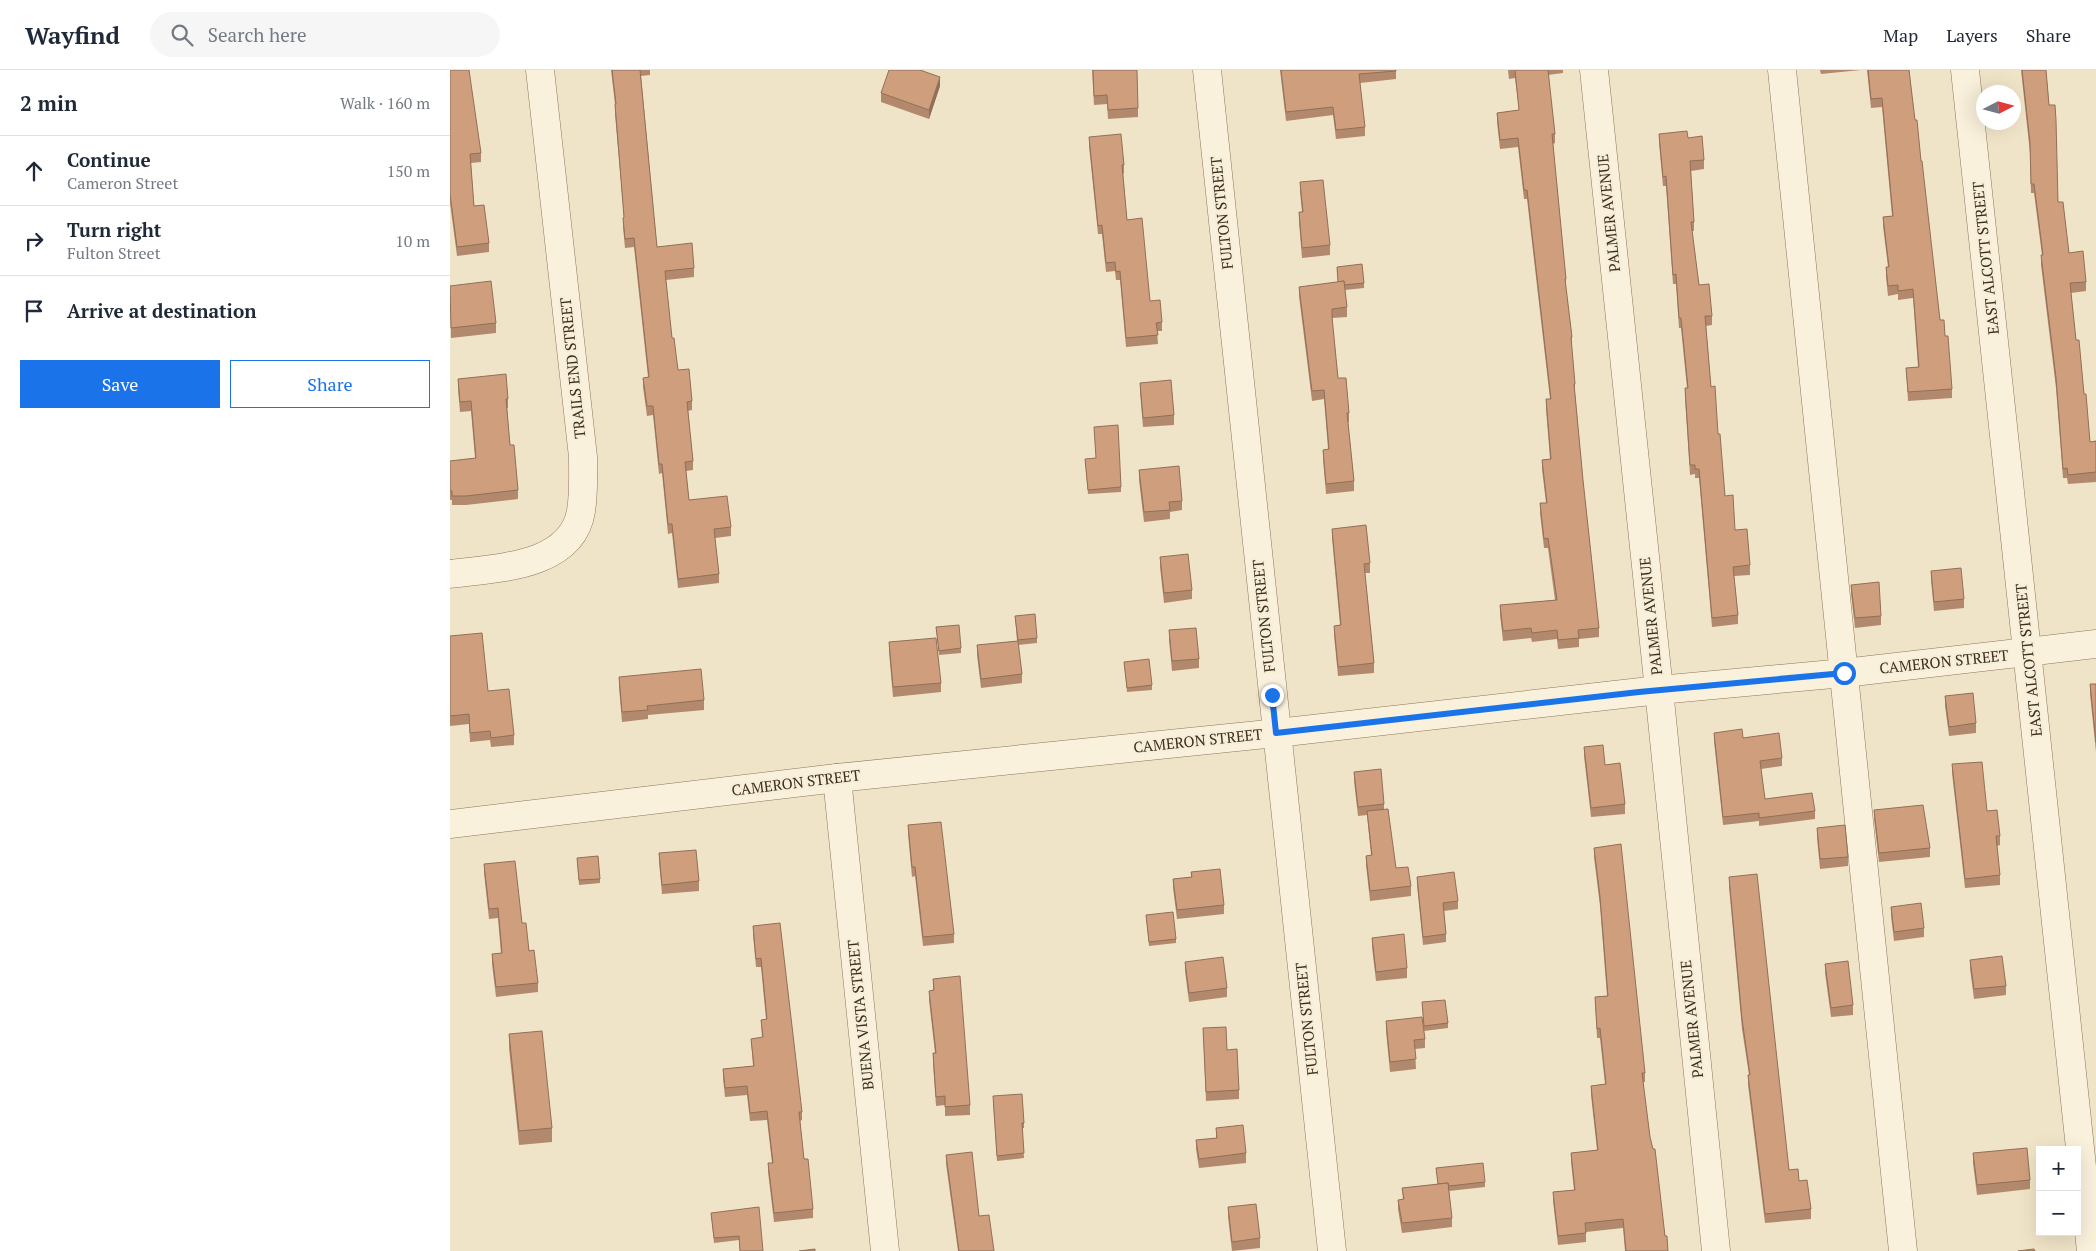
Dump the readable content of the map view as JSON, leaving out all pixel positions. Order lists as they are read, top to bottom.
{
  "streets": {
    "street": [
      "FULTON STREET",
      "PALMER AVENUE",
      "EAST ALCOTT STREET",
      "TRAILS END STREET",
      "CAMERON STREET",
      "BUENA VISTA STREET"
    ]
  },
  "crossings": [
    ["FULTON STREET", "CAMERON STREET"],
    ["PALMER AVENUE", "CAMERON STREET"],
    ["EAST ALCOTT STREET", "CAMERON STREET"],
    ["CAMERON STREET", "BUENA VISTA STREET"]
  ],
  "north": "right",
  "page": {
    "header": "Wayfind",
    "search": "Search here",
    "nav": ["Map", "Layers", "Share"],
    "heading": ["2 min", "Walk · 160 m"],
    "list": [
      ["Continue", "Cameron Street", "150 m"],
      ["Turn right", "Fulton Street", "10 m"],
      "Arrive at destination"
    ],
    "buttons": ["Save", "Share"],
    "map_buttons": ["+", "−"]
  }
}
